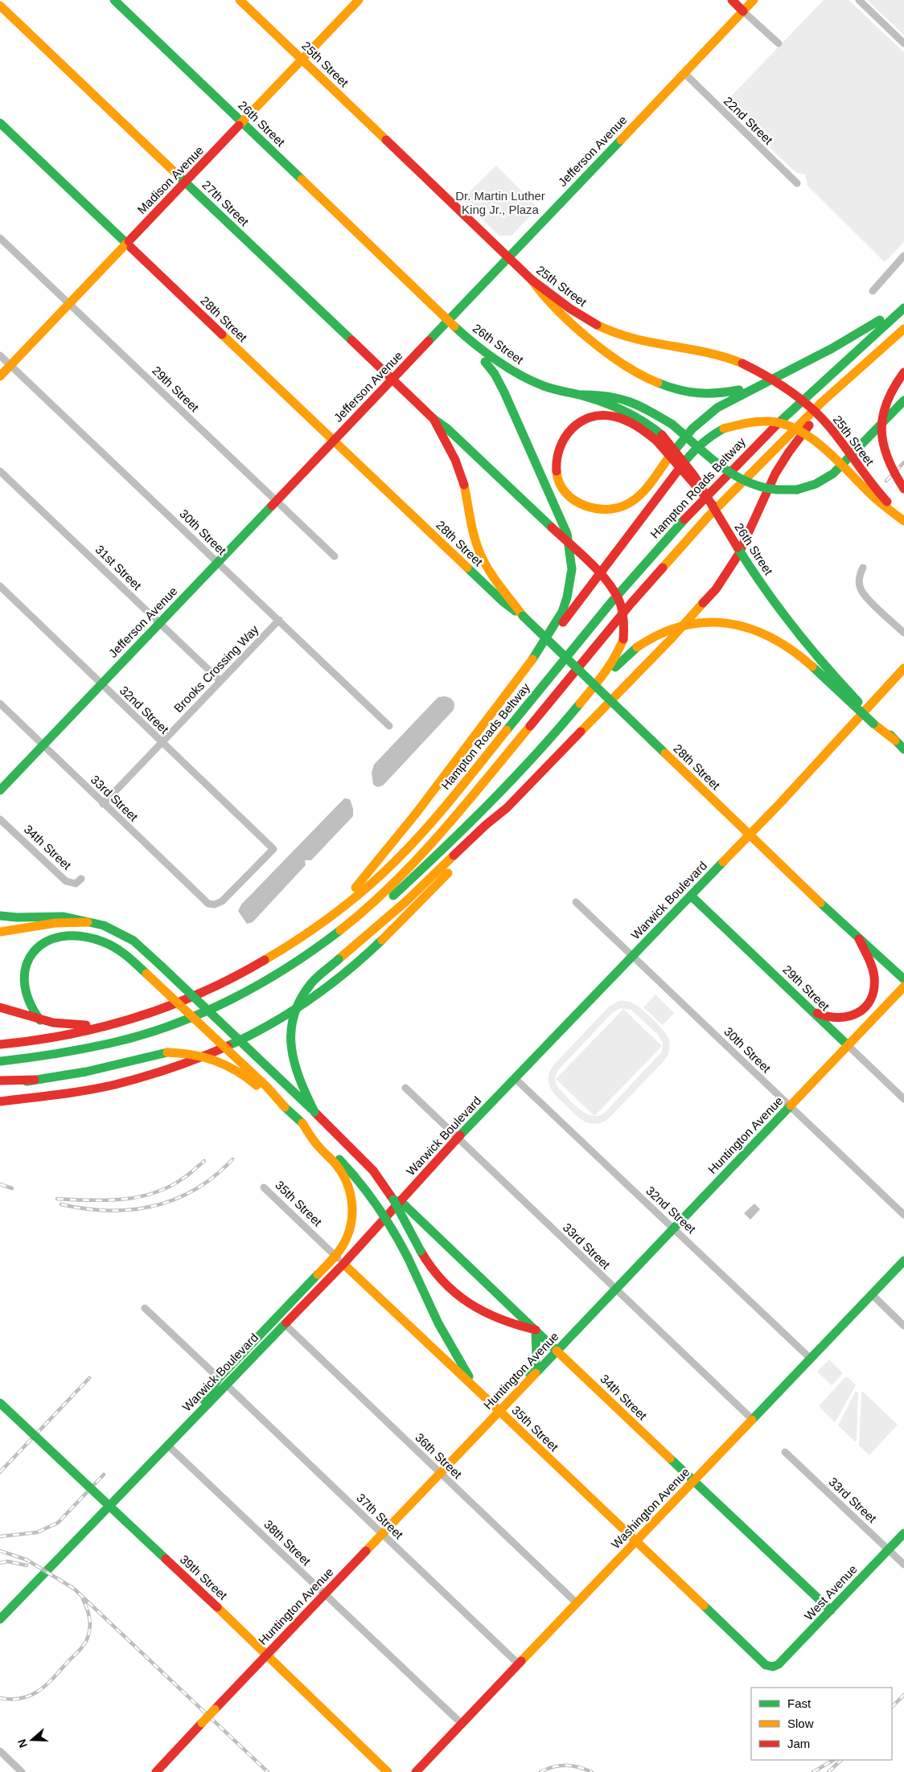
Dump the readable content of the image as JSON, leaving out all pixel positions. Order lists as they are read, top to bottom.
{
  "streets": {
    "main road": [
      "25th Street",
      "26th Street",
      "Jefferson Avenue",
      "Madison Avenue",
      "27th Street",
      "28th Street",
      "29th Street",
      "Hampton Roads Beltway",
      "34th Street",
      "Warwick Boulevard",
      "Huntington Avenue",
      "35th Street",
      "Washington Avenue",
      "39th Street",
      "West Avenue"
    ],
    "street": [
      "22nd Street",
      "30th Street",
      "31st Street",
      "Brooks Crossing Way",
      "32nd Street",
      "33rd Street",
      "36th Street",
      "37th Street",
      "38th Street"
    ]
  },
  "crossings": [
    ["25th Street", "Jefferson Avenue"],
    ["25th Street", "Madison Avenue"],
    ["22nd Street", "Jefferson Avenue"],
    ["26th Street", "Jefferson Avenue"],
    ["26th Street", "Madison Avenue"],
    ["Jefferson Avenue", "27th Street"],
    ["Jefferson Avenue", "28th Street"],
    ["Jefferson Avenue", "29th Street"],
    ["Jefferson Avenue", "30th Street"],
    ["Jefferson Avenue", "31st Street"],
    ["Jefferson Avenue", "32nd Street"],
    ["Jefferson Avenue", "33rd Street"],
    ["Madison Avenue", "27th Street"],
    ["Madison Avenue", "28th Street"],
    ["Madison Avenue", "29th Street"],
    ["Madison Avenue", "30th Street"],
    ["29th Street", "Warwick Boulevard"],
    ["29th Street", "Huntington Avenue"],
    ["30th Street", "Brooks Crossing Way"],
    ["30th Street", "Warwick Boulevard"],
    ["30th Street", "Huntington Avenue"],
    ["31st Street", "Brooks Crossing Way"],
    ["Brooks Crossing Way", "32nd Street"],
    ["Brooks Crossing Way", "33rd Street"],
    ["32nd Street", "33rd Street"],
    ["32nd Street", "Warwick Boulevard"],
    ["32nd Street", "Huntington Avenue"],
    ["32nd Street", "Washington Avenue"],
    ["33rd Street", "Warwick Boulevard"],
    ["33rd Street", "Huntington Avenue"],
    ["33rd Street", "Washington Avenue"],
    ["33rd Street", "West Avenue"],
    ["34th Street", "Warwick Boulevard"],
    ["34th Street", "Huntington Avenue"],
    ["34th Street", "Washington Avenue"],
    ["34th Street", "West Avenue"],
    ["Warwick Boulevard", "35th Street"],
    ["Warwick Boulevard", "36th Street"],
    ["Warwick Boulevard", "37th Street"],
    ["Warwick Boulevard", "38th Street"],
    ["Huntington Avenue", "35th Street"],
    ["Huntington Avenue", "36th Street"],
    ["Huntington Avenue", "37th Street"],
    ["Huntington Avenue", "38th Street"],
    ["Huntington Avenue", "39th Street"],
    ["35th Street", "Washington Avenue"],
    ["35th Street", "West Avenue"],
    ["36th Street", "Washington Avenue"],
    ["Washington Avenue", "37th Street"],
    ["Washington Avenue", "38th Street"]
  ],
  "parks": ["Dr. Martin Luther King Jr., Plaza"],
  "legend": ["Fast", "Slow", "Jam"],
  "north": "left"
}
